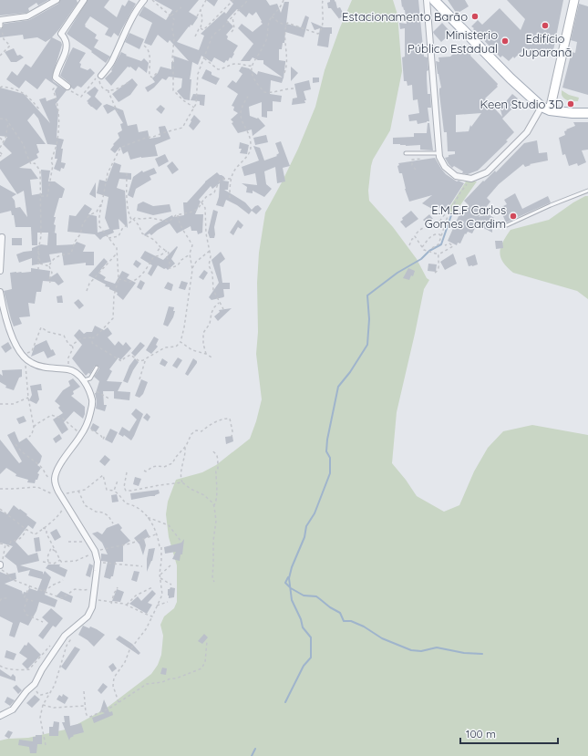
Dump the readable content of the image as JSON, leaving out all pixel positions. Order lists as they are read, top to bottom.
{
  "places": [
    "Estacionamento Barão",
    "Edifício Juparanã",
    "Ministerio Público Estadual",
    "Keen Studio 3D",
    "E.M.E.F Carlos Gomes Cardim"
  ],
  "scale_bar": "100 m"
}
